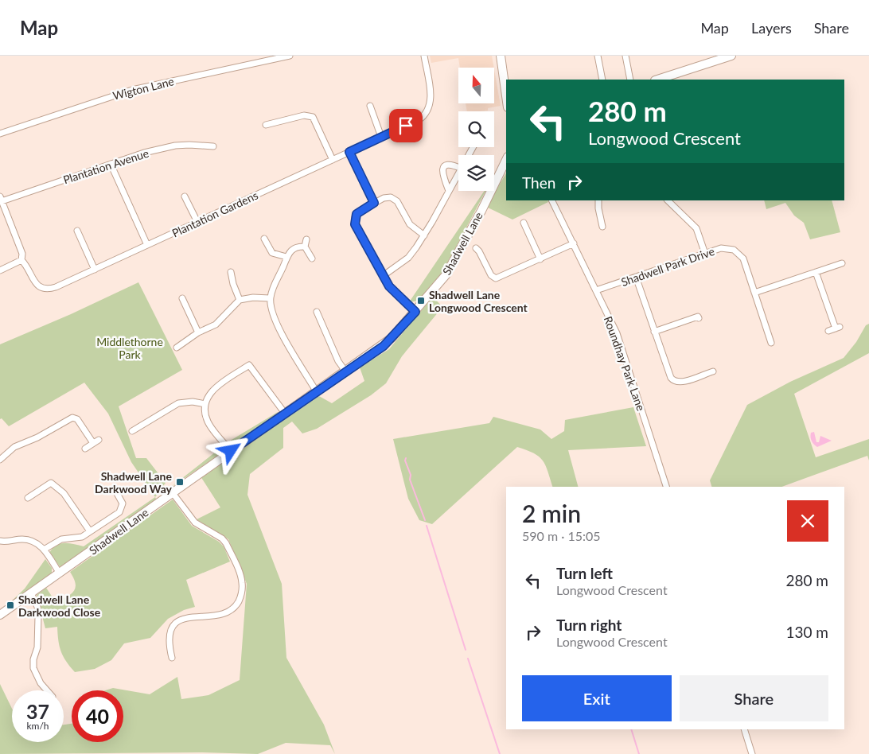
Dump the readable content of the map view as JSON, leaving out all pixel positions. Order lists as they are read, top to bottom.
{
  "streets": {
    "street": [
      "Wigton Lane",
      "Plantation Avenue",
      "Plantation Gardens",
      "Shadwell Lane",
      "Shadwell Park Drive",
      "Roundhay Park Lane"
    ]
  },
  "crossings": [
    ["Plantation Avenue", "Plantation Gardens"],
    ["Shadwell Park Drive", "Roundhay Park Lane"]
  ],
  "parks": ["Middlethorne Park"],
  "places": {
    "transit": ["Shadwell Lane Longwood Crescent", "Shadwell Lane Darkwood Way", "Shadwell Lane Darkwood Close"]
  },
  "north": "top",
  "page": {
    "header": "Map",
    "nav": ["Map", "Layers", "Share"],
    "turn": ["280 m", "Longwood Crescent"],
    "then": "Then",
    "heading": ["2 min", "590 m · 15:05"],
    "list": [
      {
        "name": "Turn left",
        "note": "Longwood Crescent",
        "value": "280 m"
      },
      {
        "name": "Turn right",
        "note": "Longwood Crescent",
        "value": "130 m"
      }
    ],
    "buttons": ["Exit", "Share"],
    "speed": "37 km/h",
    "limit": "40"
  }
}
